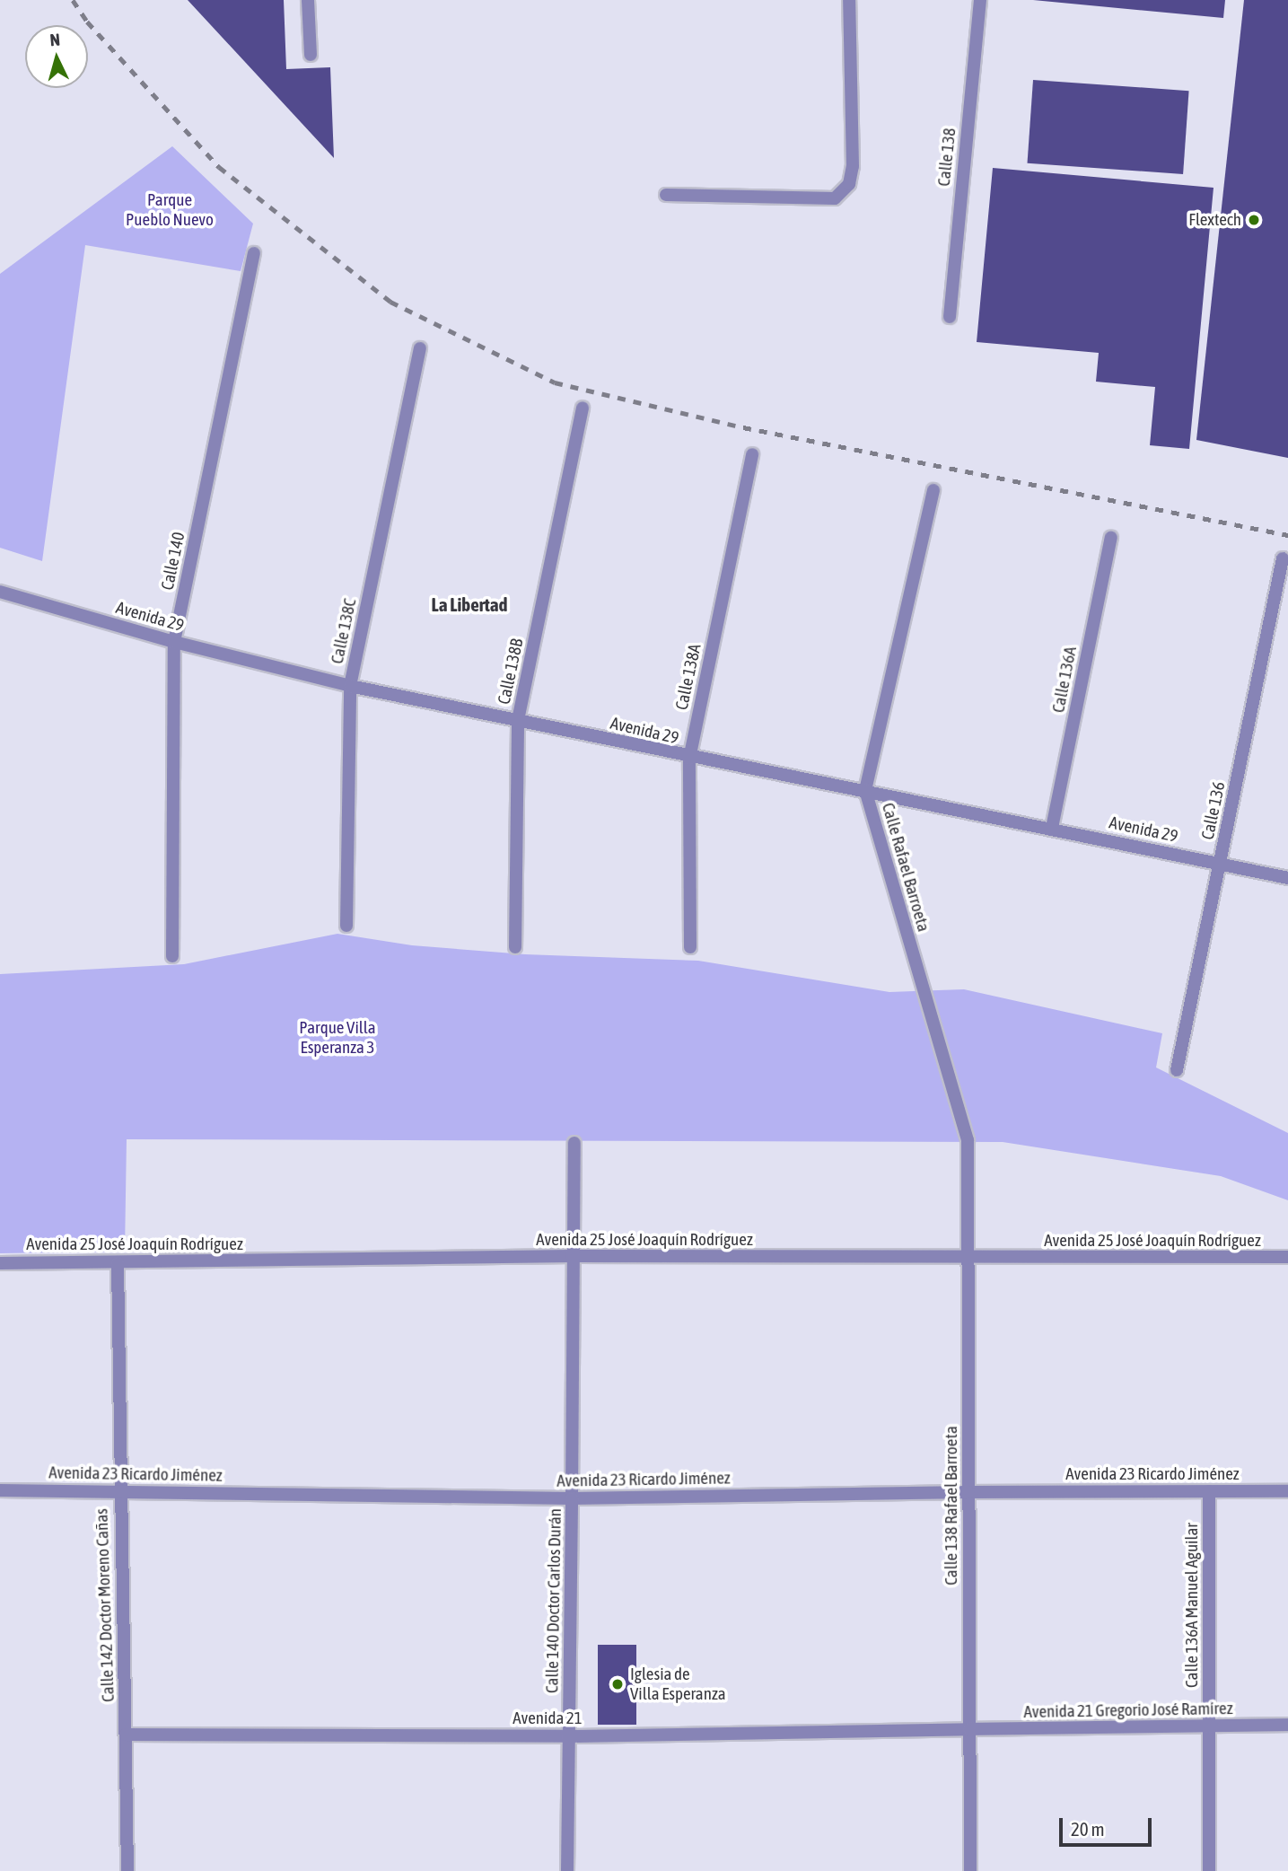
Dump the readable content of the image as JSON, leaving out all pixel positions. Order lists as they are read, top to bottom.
{
  "streets": {
    "street": [
      "Calle 138",
      "Calle 140",
      "Avenida 29",
      "Calle 138C",
      "Calle 138B",
      "Calle 138A",
      "Calle 136A",
      "Calle 136",
      "Calle Rafael Barroeta",
      "Avenida 25 José Joaquín Rodríguez",
      "Avenida 23 Ricardo Jiménez",
      "Calle 138 Rafael Barroeta",
      "Calle 140 Doctor Carlos Durán",
      "Calle 142 Doctor Moreno Cañas",
      "Calle 136A Manuel Aguilar",
      "Avenida 21 Gregorio José Ramírez",
      "Avenida 21"
    ]
  },
  "crossings": [
    ["Calle 140", "Avenida 29"],
    ["Avenida 29", "Calle 138C"],
    ["Avenida 29", "Calle 138B"],
    ["Avenida 29", "Calle 138A"],
    ["Avenida 29", "Calle 136A"],
    ["Avenida 29", "Calle 136"],
    ["Avenida 29", "Calle Rafael Barroeta"],
    ["Calle Rafael Barroeta", "Calle 138 Rafael Barroeta"],
    ["Avenida 25 José Joaquín Rodríguez", "Calle 138 Rafael Barroeta"],
    ["Avenida 25 José Joaquín Rodríguez", "Calle 140 Doctor Carlos Durán"],
    ["Avenida 25 José Joaquín Rodríguez", "Calle 142 Doctor Moreno Cañas"],
    ["Avenida 23 Ricardo Jiménez", "Calle 138 Rafael Barroeta"],
    ["Avenida 23 Ricardo Jiménez", "Calle 140 Doctor Carlos Durán"],
    ["Avenida 23 Ricardo Jiménez", "Calle 142 Doctor Moreno Cañas"],
    ["Avenida 23 Ricardo Jiménez", "Calle 136A Manuel Aguilar"],
    ["Calle 138 Rafael Barroeta", "Avenida 21 Gregorio José Ramírez"],
    ["Calle 138 Rafael Barroeta", "Avenida 21"],
    ["Calle 140 Doctor Carlos Durán", "Avenida 21"],
    ["Calle 142 Doctor Moreno Cañas", "Avenida 21"],
    ["Calle 136A Manuel Aguilar", "Avenida 21 Gregorio José Ramírez"],
    ["Avenida 21 Gregorio José Ramírez", "Avenida 21"]
  ],
  "districts": ["La Libertad"],
  "parks": ["Parque Pueblo Nuevo", "Parque Villa Esperanza 3"],
  "places": ["Flextech", "Iglesia de Villa Esperanza"],
  "scale_bar": "20 m",
  "north": "top"
}
